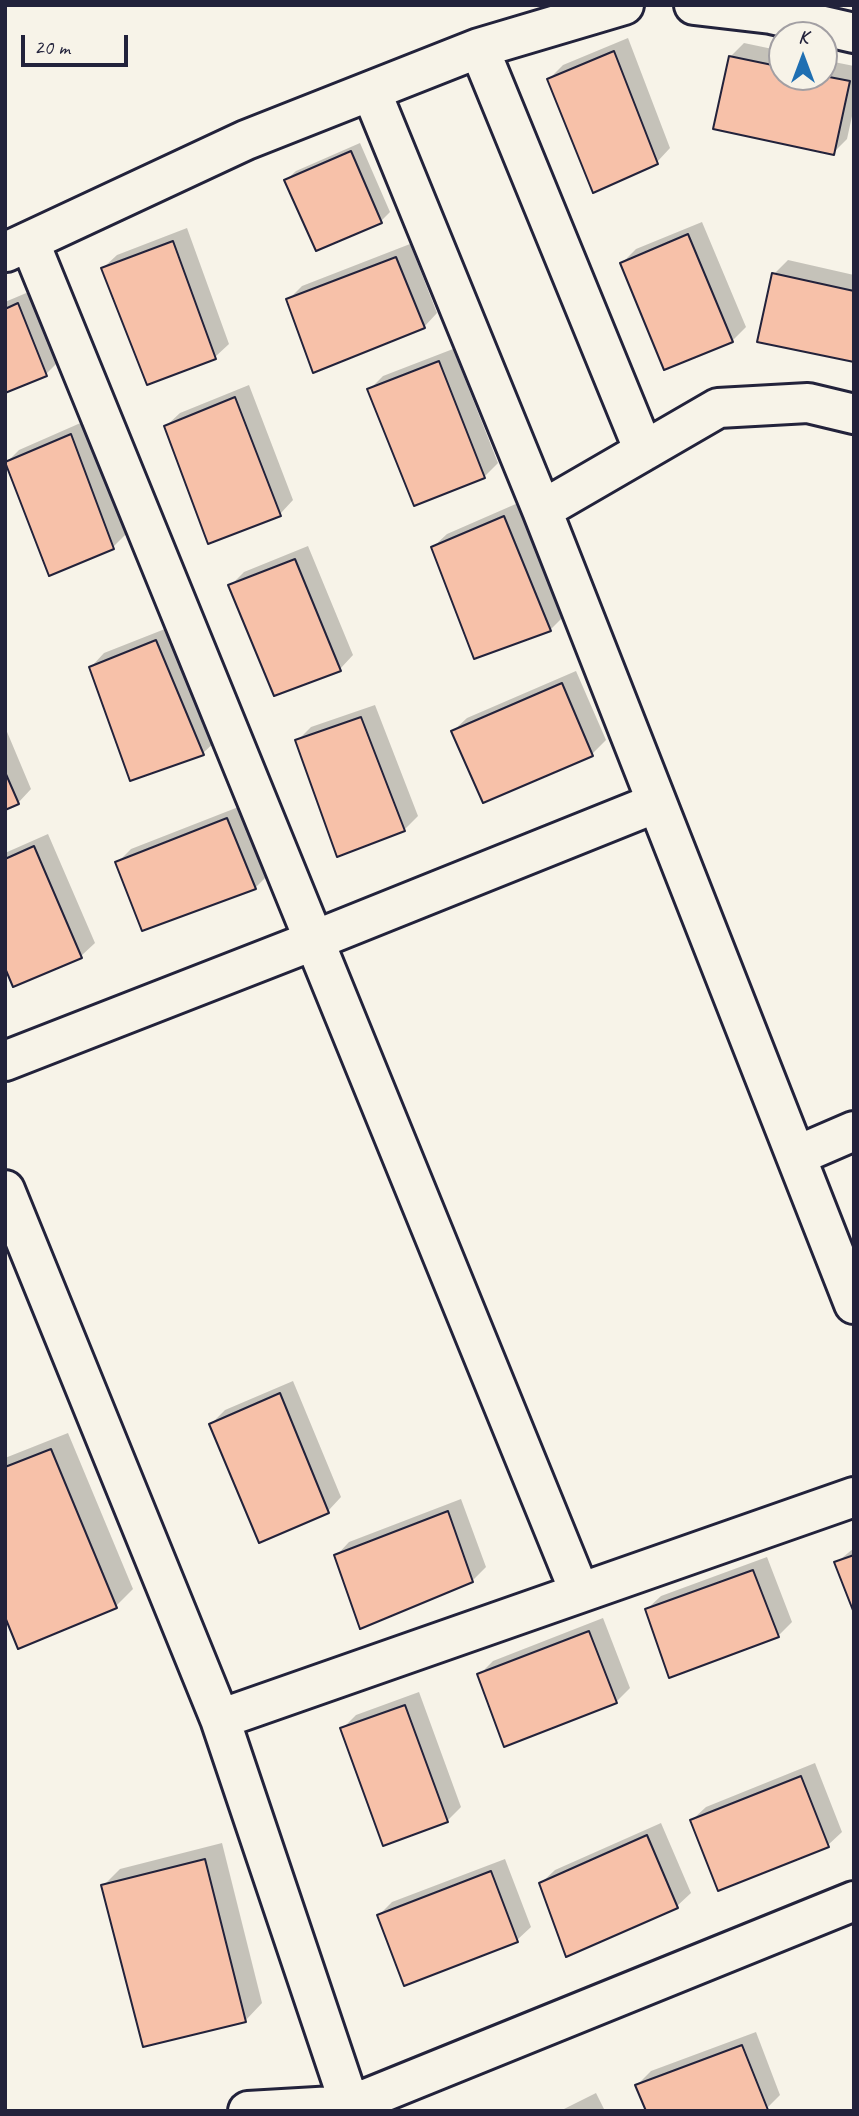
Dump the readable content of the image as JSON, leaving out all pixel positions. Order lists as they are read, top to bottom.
{
  "scale_bar": "20 m",
  "north": "top"
}
